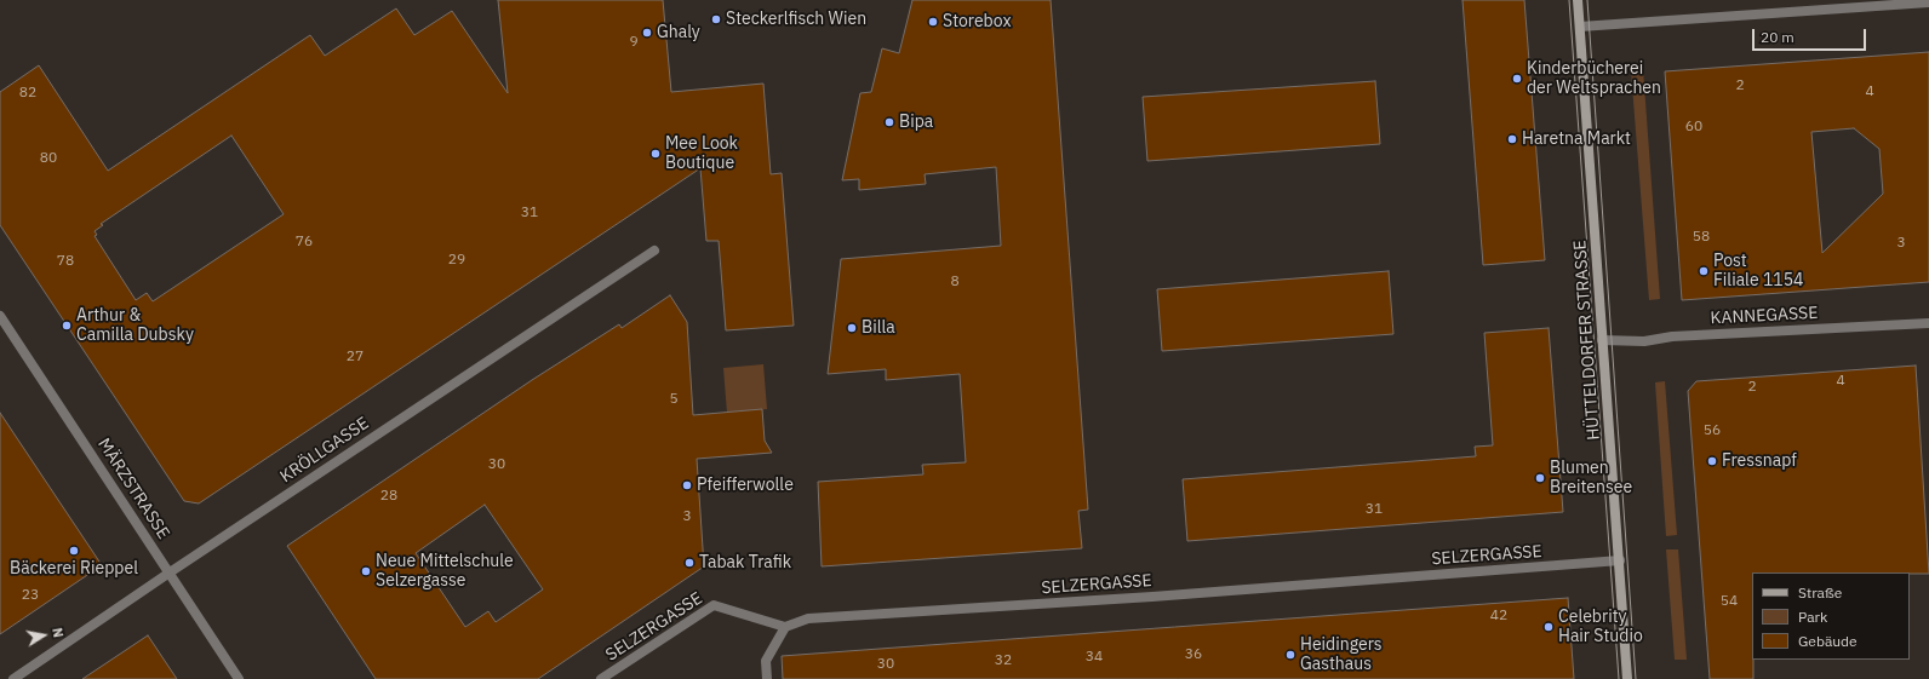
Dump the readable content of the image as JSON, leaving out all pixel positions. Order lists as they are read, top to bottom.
{
  "streets": {
    "main road": ["HÜTTELDORFER STRASSE"],
    "street": [
      "KANNEGASSE",
      "KRÖLLGASSE",
      "MÄRZSTRASSE",
      "SELZERGASSE"
    ]
  },
  "crossings": [
    ["KANNEGASSE", "HÜTTELDORFER STRASSE"],
    ["HÜTTELDORFER STRASSE", "SELZERGASSE"],
    ["KRÖLLGASSE", "MÄRZSTRASSE"]
  ],
  "places": [
    "Steckerlfisch Wien",
    "Storebox",
    "Ghaly",
    "Kinderbücherei der Weltsprachen",
    "Bipa",
    "Haretna Markt",
    "Mee Look Boutique",
    "Post Filiale 1154",
    "Arthur & Camilla Dubsky",
    "Billa",
    "Fressnapf",
    "Blumen Breitensee",
    "Pfeifferwolle",
    "Bäckerei Rieppel",
    "Tabak Trafik",
    "Neue Mittelschule Selzergasse",
    "Celebrity Hair Studio",
    "Heidingers Gasthaus"
  ],
  "house_numbers": [
    "9",
    "2",
    "4",
    "82",
    "60",
    "80",
    "31",
    "58",
    "76",
    "3",
    "29",
    "78",
    "8",
    "27",
    "4",
    "2",
    "5",
    "56",
    "30",
    "28",
    "31",
    "3",
    "23",
    "54",
    "42",
    "36",
    "34",
    "32",
    "30"
  ],
  "legend": ["Straße", "Park", "Gebäude"],
  "scale_bar": "20 m",
  "north": "right"
}
